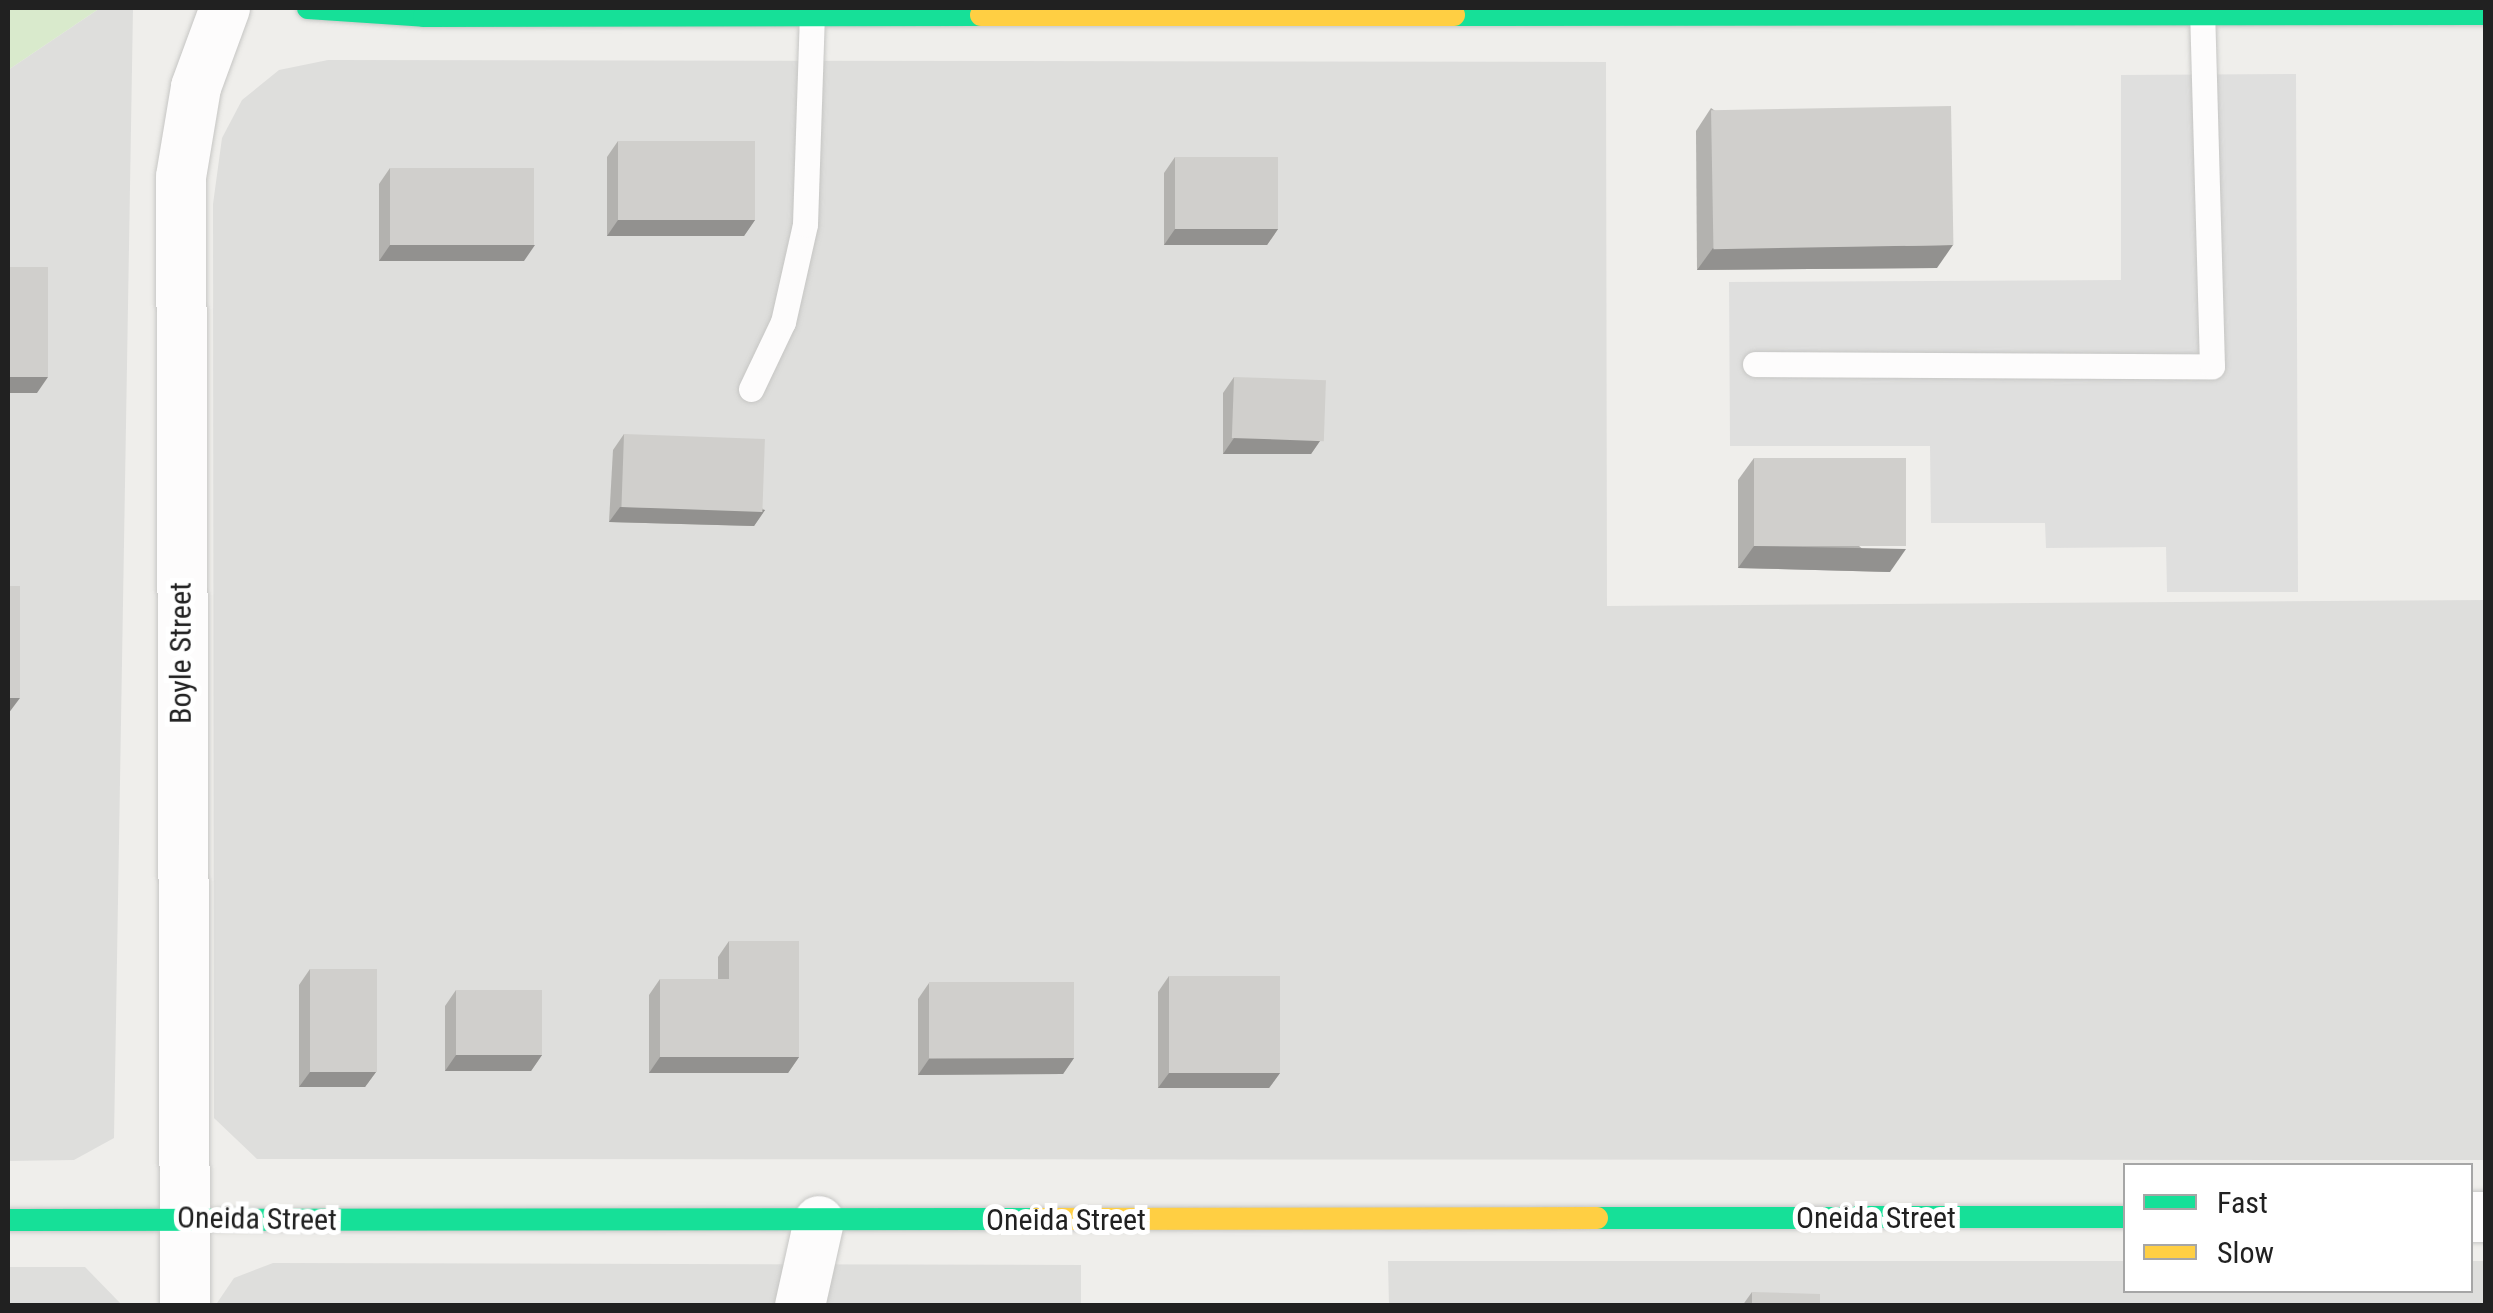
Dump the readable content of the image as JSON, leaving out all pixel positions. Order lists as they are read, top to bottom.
{
  "streets": {
    "street": ["Boyle Street", "Oneida Street"]
  },
  "crossings": [
    ["Boyle Street", "Oneida Street"]
  ],
  "legend": ["Fast", "Slow"]
}
